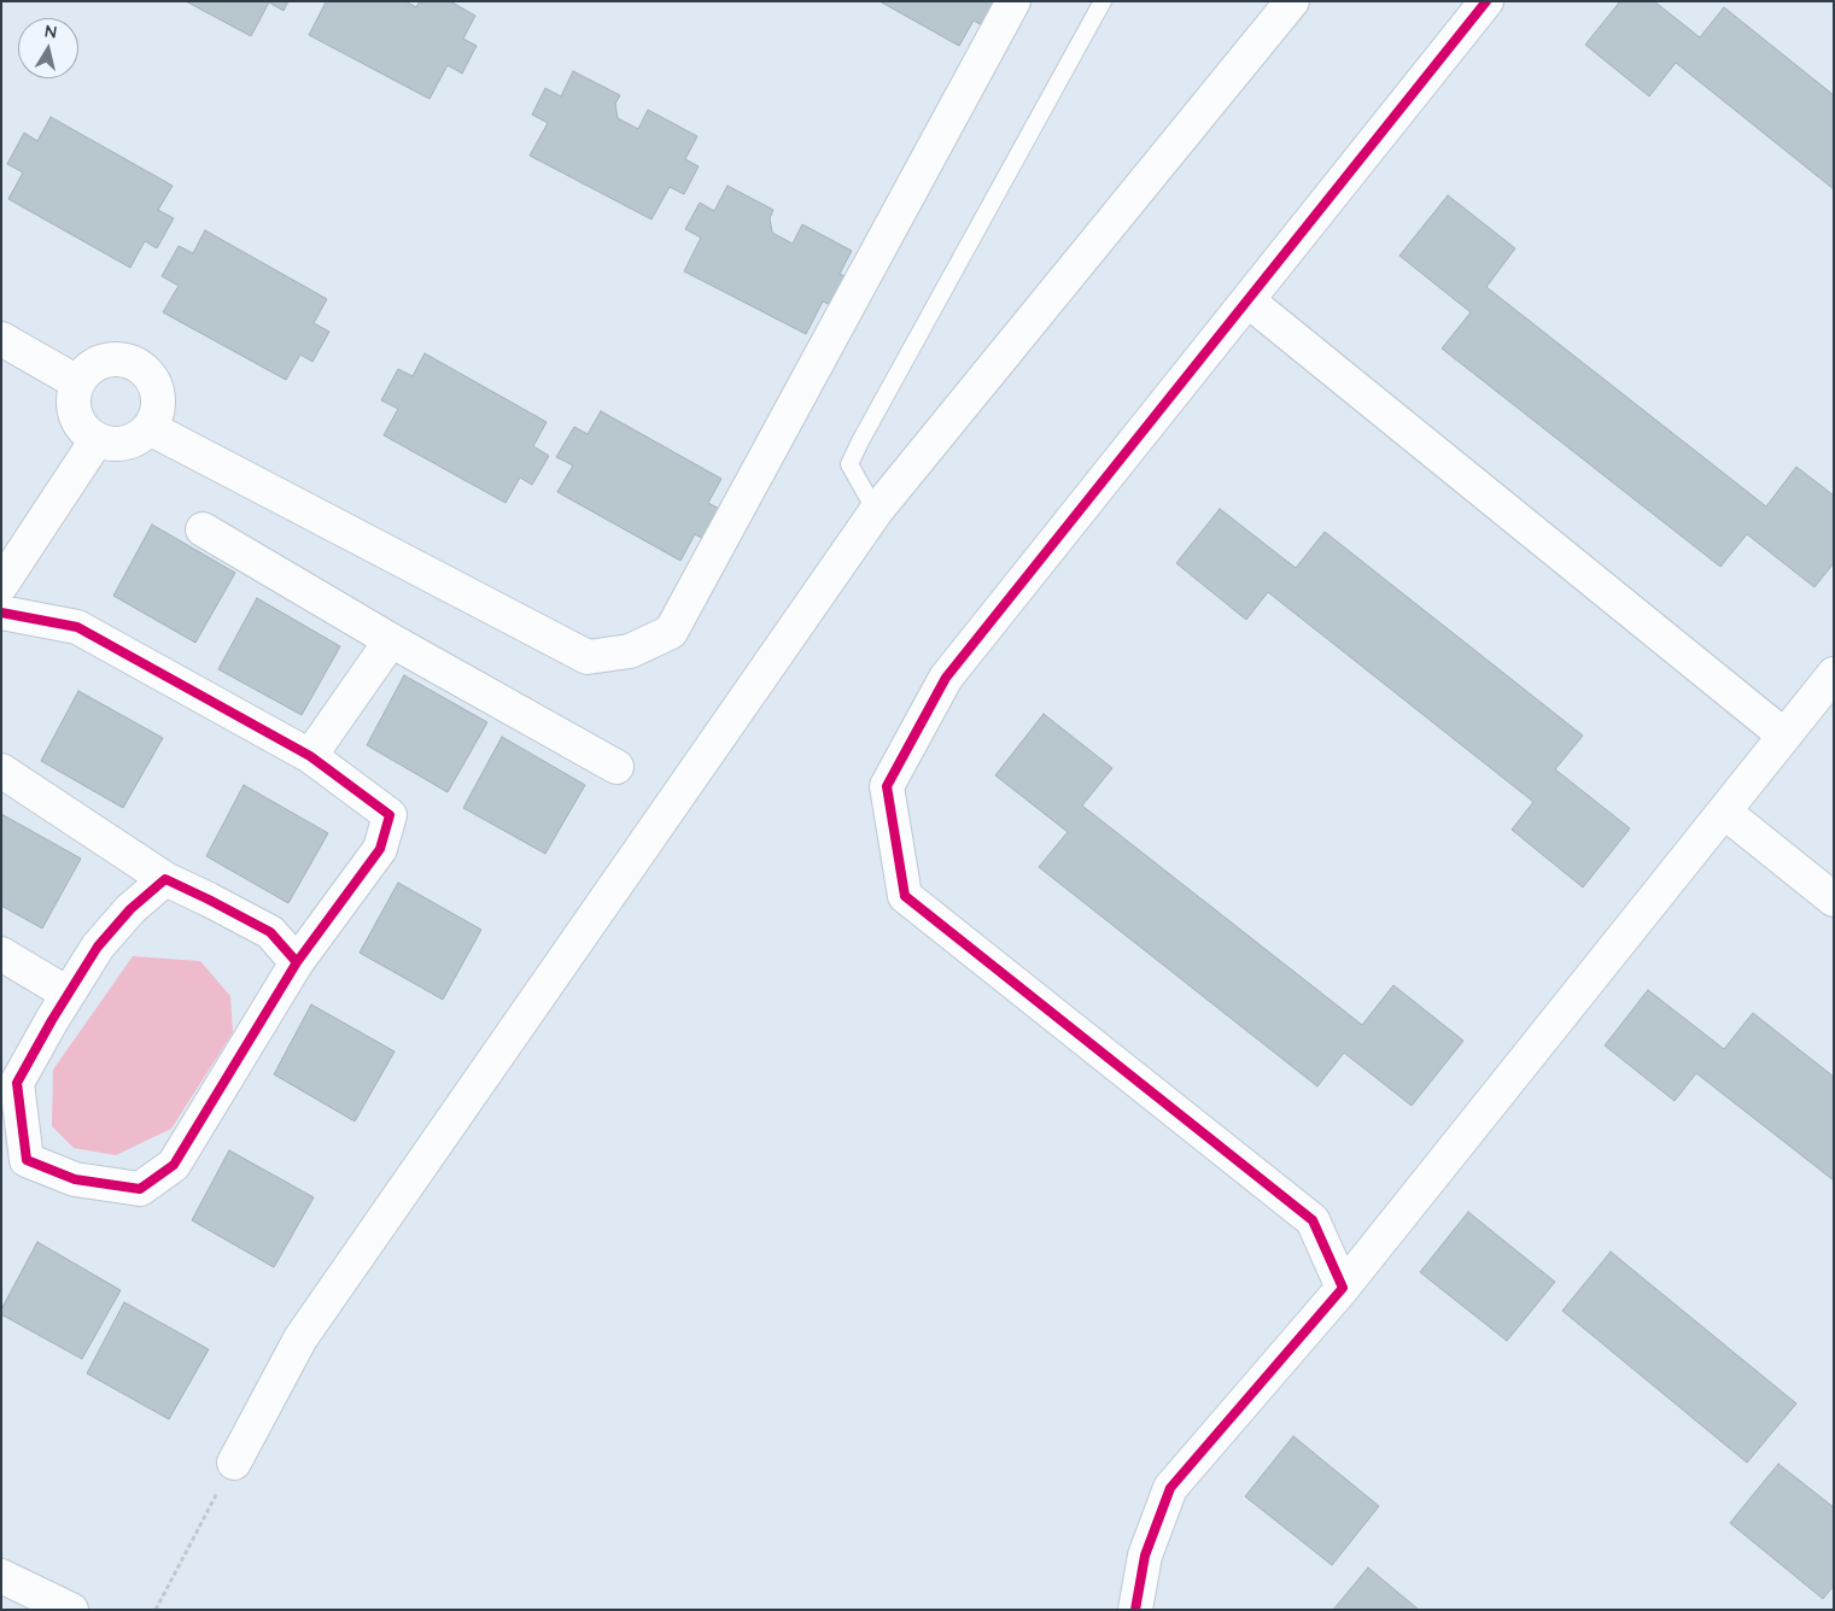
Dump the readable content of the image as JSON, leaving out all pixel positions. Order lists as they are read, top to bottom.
{
  "north": "top"
}
